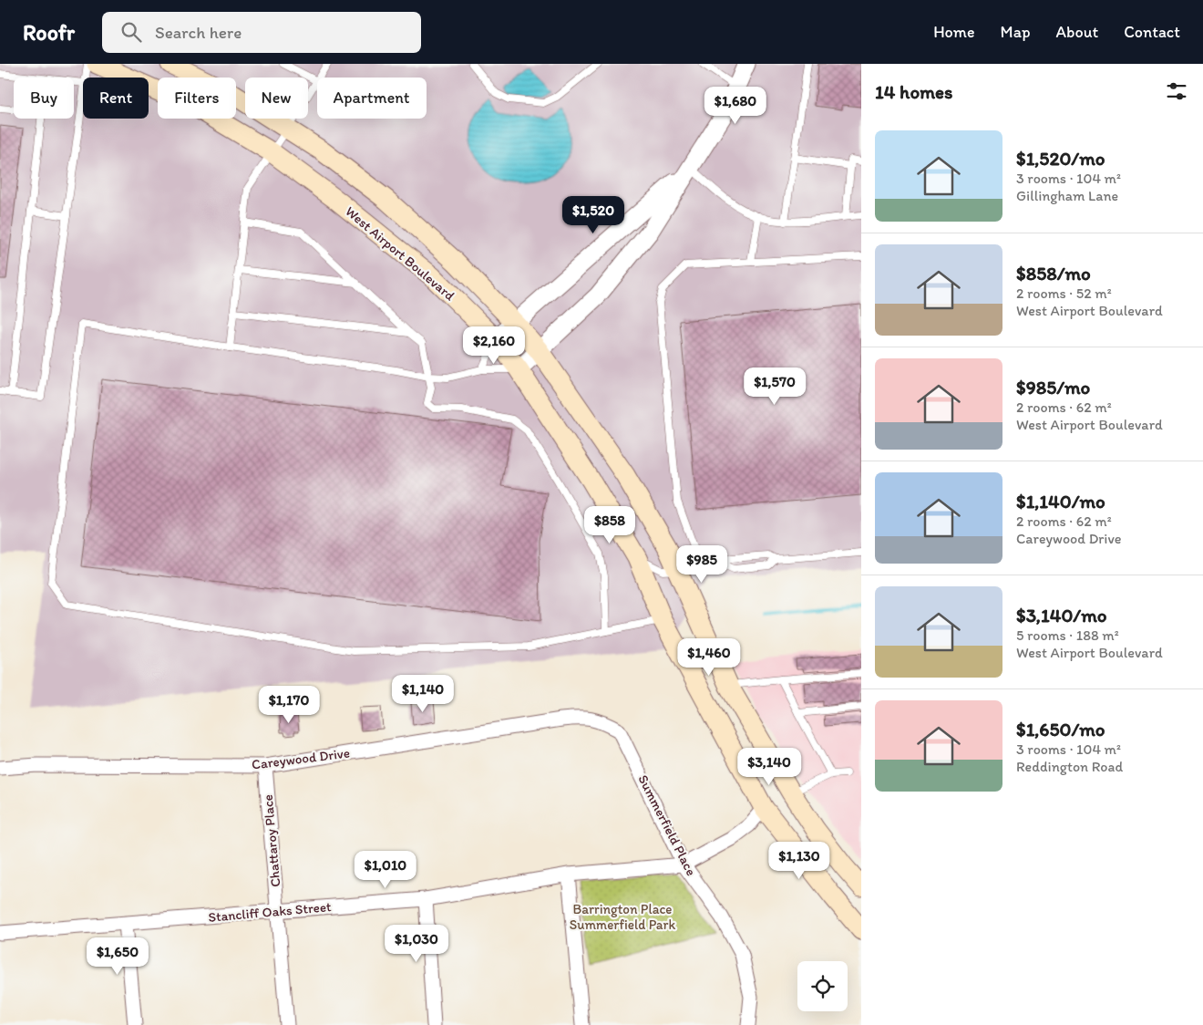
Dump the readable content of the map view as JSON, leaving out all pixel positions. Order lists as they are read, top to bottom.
{
  "streets": {
    "main road": ["West Airport Boulevard"],
    "street": [
      "Careywood Drive",
      "Summerfield Place",
      "Chattaroy Place",
      "Stancliff Oaks Street"
    ]
  },
  "crossings": [
    ["West Airport Boulevard", "Stancliff Oaks Street"],
    ["Careywood Drive", "Summerfield Place"],
    ["Careywood Drive", "Chattaroy Place"],
    ["Summerfield Place", "Stancliff Oaks Street"],
    ["Chattaroy Place", "Stancliff Oaks Street"]
  ],
  "parks": ["Barrington Place Summerfield Park"],
  "page": {
    "header": "Roofr",
    "search": "Search here",
    "nav": [
      "Home",
      "Map",
      "About",
      "Contact"
    ],
    "heading": "14 homes",
    "chip": [
      "Buy",
      "Rent",
      "Filters",
      "New",
      "Apartment"
    ],
    "price": [
      "$1,680",
      "$1,520",
      "$2,160",
      "$1,570",
      "$858",
      "$985",
      "$1,460",
      "$1,140",
      "$1,170",
      "$3,140",
      "$1,130",
      "$1,010",
      "$1,030",
      "$1,650"
    ],
    "list": [
      {
        "name": "$1,520/mo",
        "note": "3 rooms · 104 m² · Gillingham Lane"
      },
      {
        "name": "$858/mo",
        "note": "2 rooms · 52 m² · West Airport Boulevard"
      },
      {
        "name": "$985/mo",
        "note": "2 rooms · 62 m² · West Airport Boulevard"
      },
      {
        "name": "$1,140/mo",
        "note": "2 rooms · 62 m² · Careywood Drive"
      },
      {
        "name": "$3,140/mo",
        "note": "5 rooms · 188 m² · West Airport Boulevard"
      },
      {
        "name": "$1,650/mo",
        "note": "3 rooms · 104 m² · Reddington Road"
      }
    ]
  }
}
